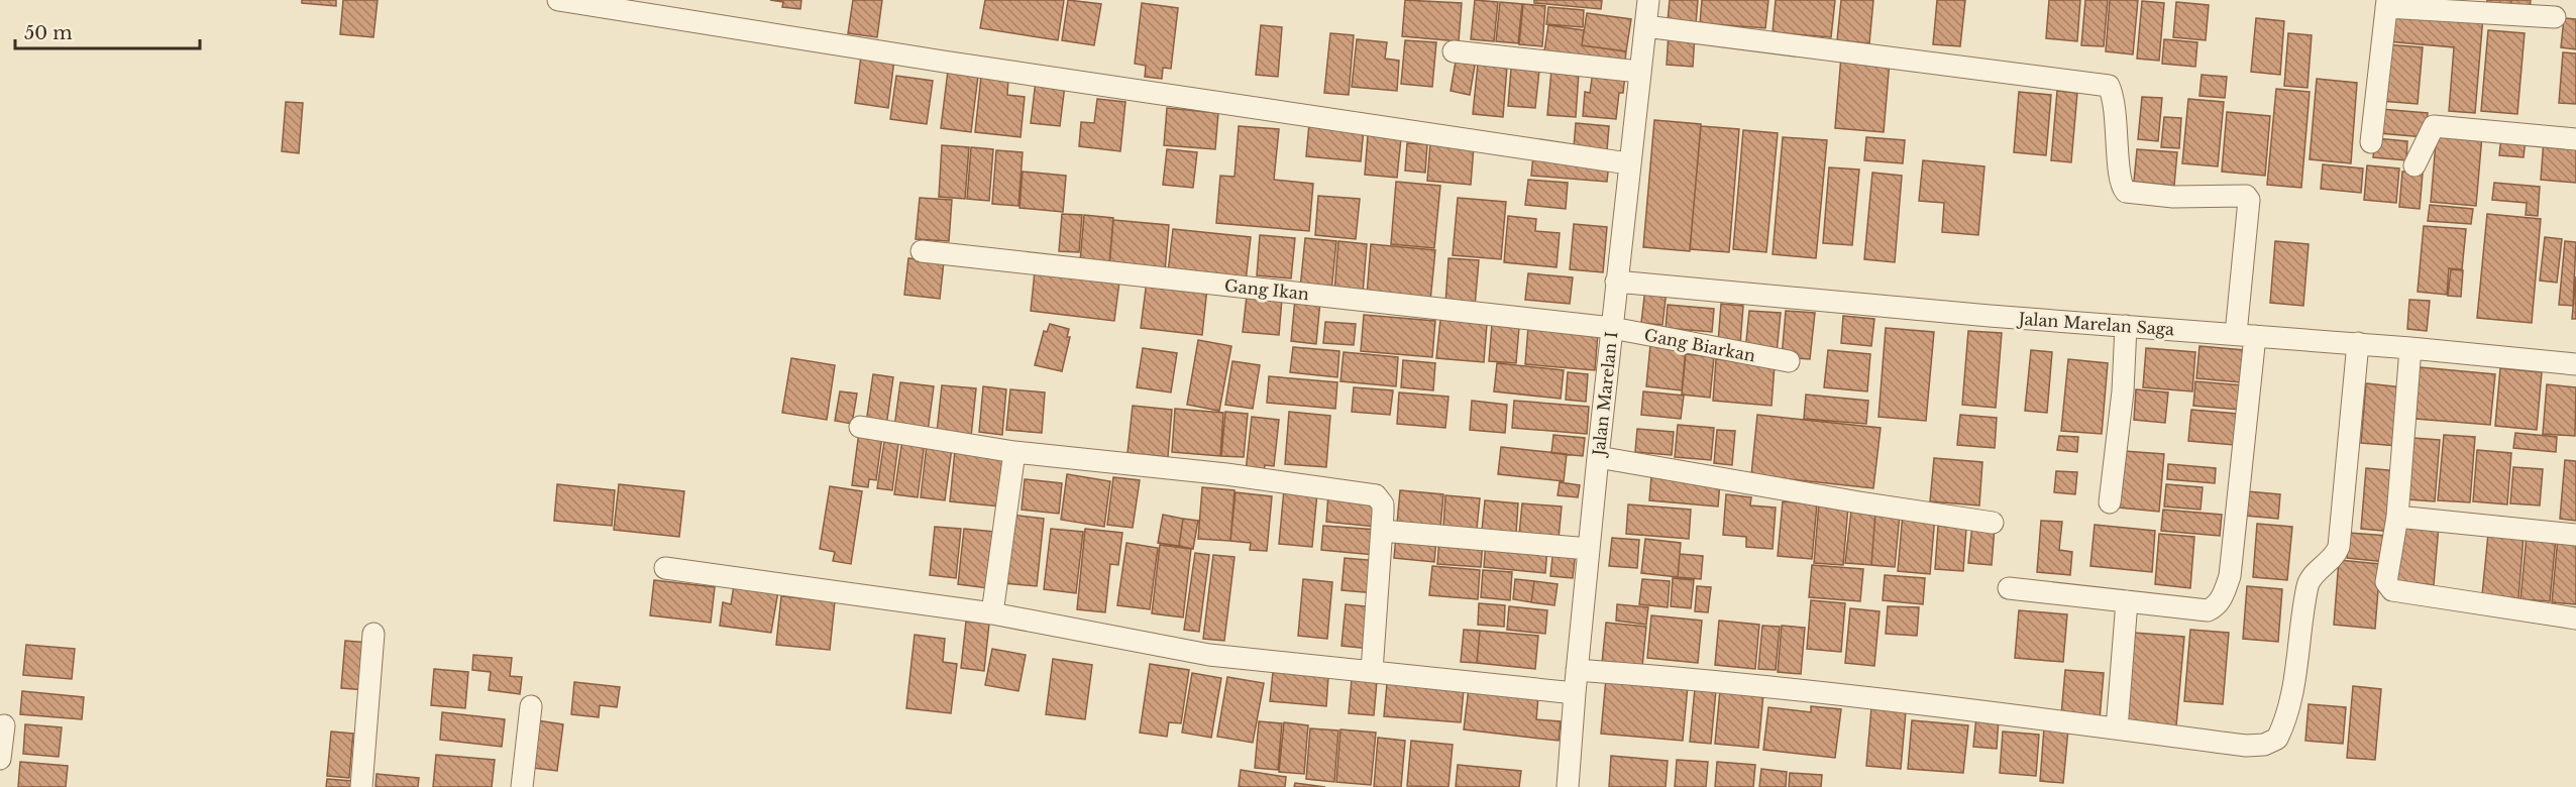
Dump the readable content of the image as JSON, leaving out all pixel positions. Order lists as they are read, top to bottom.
{
  "streets": {
    "street": [
      "Gang Ikan",
      "Jalan Marelan Saga",
      "Gang Biarkan",
      "Jalan Marelan I"
    ]
  },
  "crossings": [
    ["Gang Ikan", "Gang Biarkan"],
    ["Gang Ikan", "Jalan Marelan I"],
    ["Jalan Marelan Saga", "Jalan Marelan I"],
    ["Gang Biarkan", "Jalan Marelan I"]
  ],
  "scale_bar": "50 m"
}
